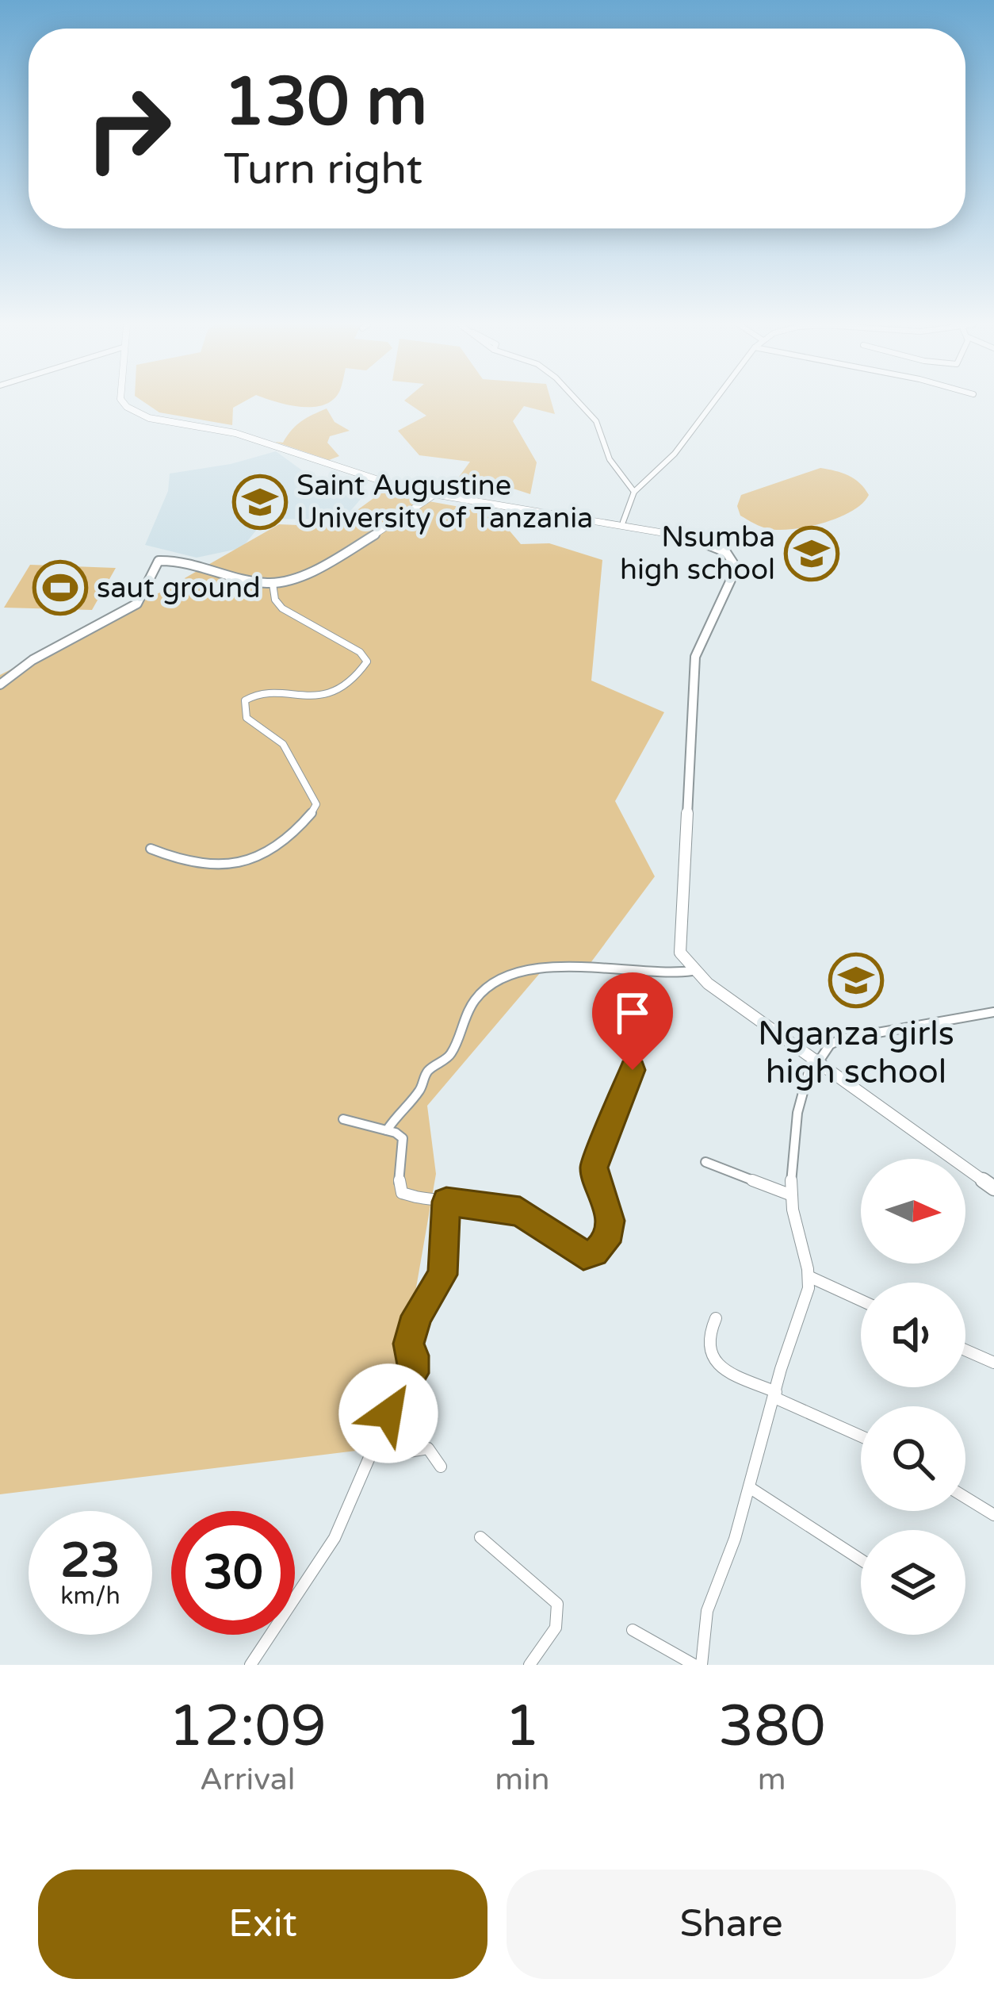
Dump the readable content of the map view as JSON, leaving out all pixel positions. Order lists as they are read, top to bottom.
{
  "places": {
    "school or university": ["Saint Augustine University of Tanzania", "Nsumba high school", "Nganza girls high school"],
    "sports": ["saut ground"]
  },
  "north": "right",
  "page": {
    "turn": ["130 m", "Turn right"],
    "speed": "23 km/h",
    "limit": "30",
    "eta": [
      "12:09",
      "Arrival",
      "1",
      "min",
      "380",
      "m"
    ],
    "buttons": ["Exit", "Share"]
  }
}
